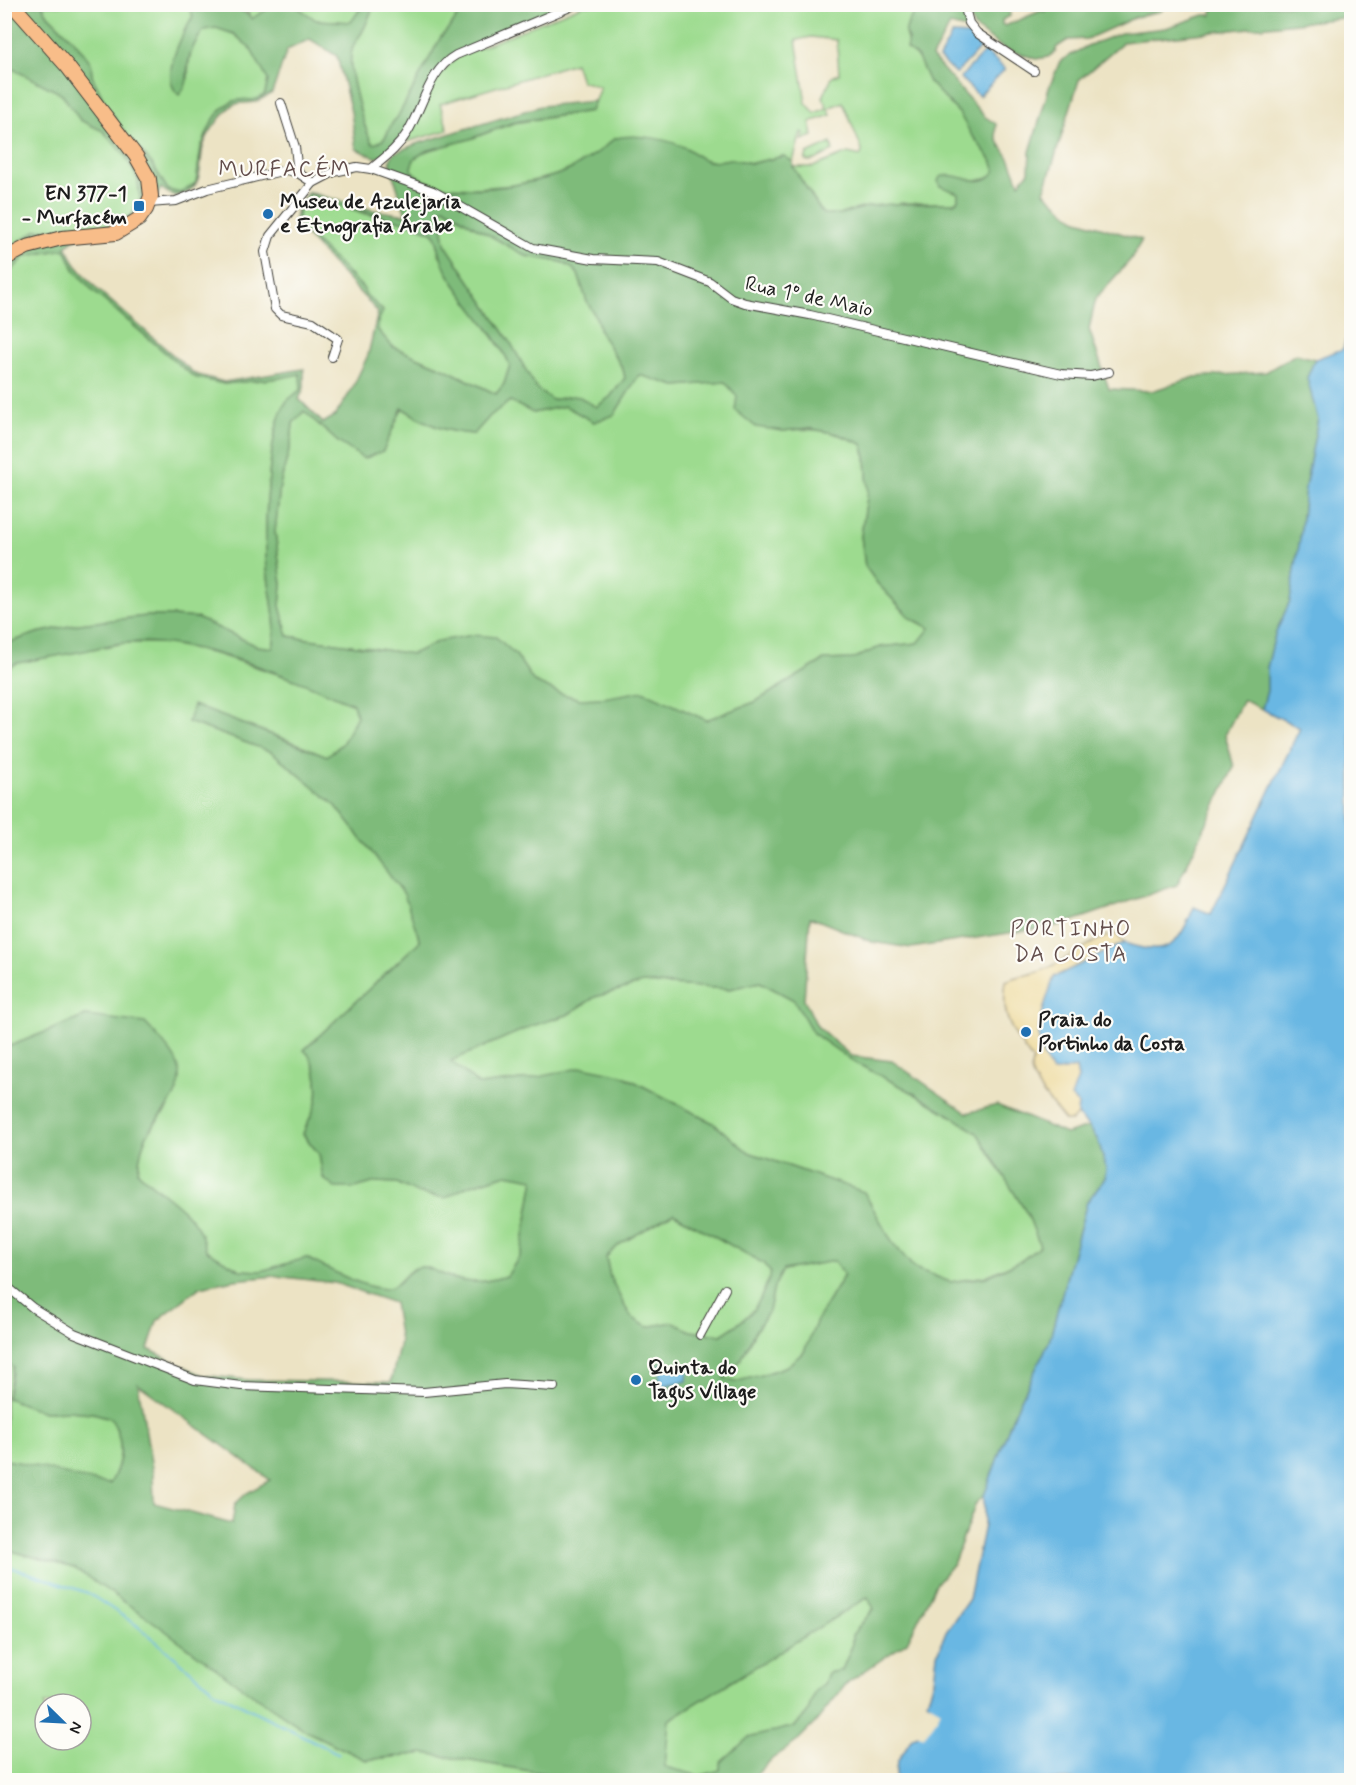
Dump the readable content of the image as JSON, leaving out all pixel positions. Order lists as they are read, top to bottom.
{
  "streets": {
    "street": ["Rua 1º de Maio"]
  },
  "districts": ["MURFACÉM", "PORTINHO DA COSTA"],
  "places": {
    "transit": ["EN 377-1 - Murfacém"],
    "other": ["Museu de Azulejaria e Etnografia Árabe", "Praia do Portinho da Costa", "Quinta do Tagus Village"]
  },
  "north": "bottom right"
}
